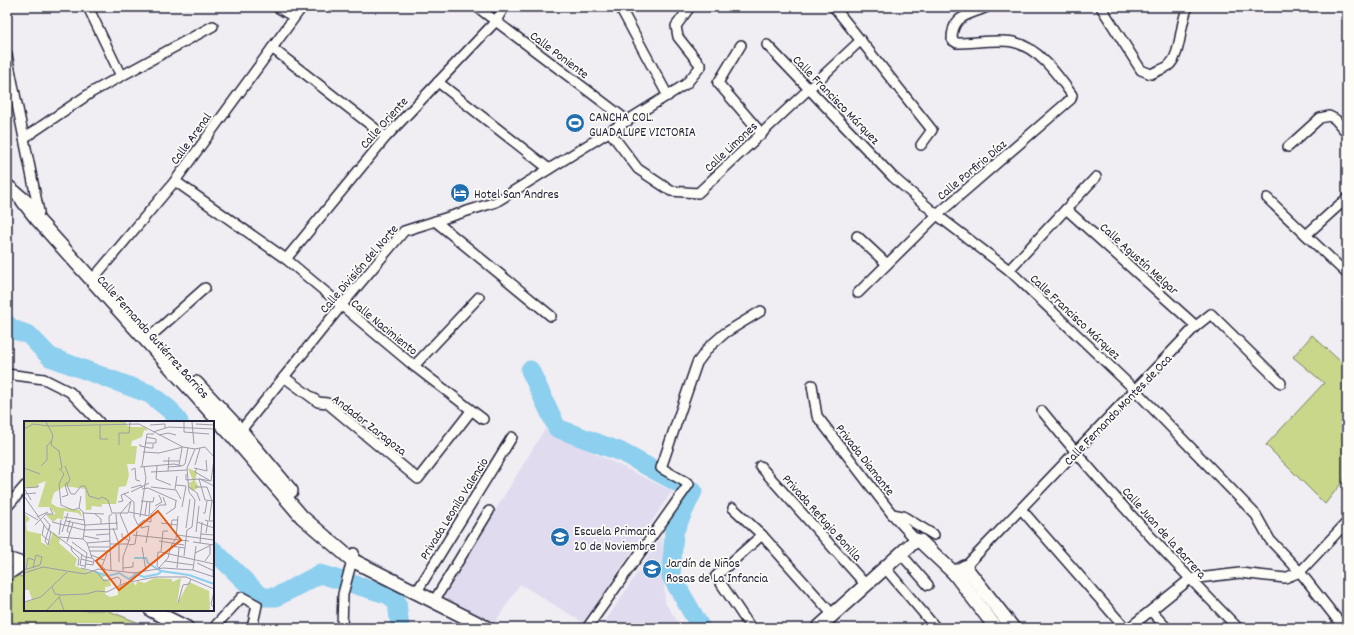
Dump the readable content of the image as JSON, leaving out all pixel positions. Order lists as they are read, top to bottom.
{
  "streets": {
    "main road": ["Calle Fernando Gutiérrez Barrios"],
    "street": [
      "Calle Poniente",
      "Calle Francisco Márquez",
      "Calle Oriente",
      "Calle Arenal",
      "Calle Limones",
      "Calle Porfirio Díaz",
      "Calle Agustín Melgar",
      "Calle División del Norte",
      "Calle Nacimiento",
      "Calle Fernando Montes de Oca",
      "Andador Zaragoza",
      "Privada Diamante",
      "Privada Leonilo Valencio",
      "Privada Refugio Bonilla",
      "Calle Juan de la Barrera"
    ]
  },
  "crossings": [
    ["Calle Poniente", "Calle Oriente"],
    ["Calle Poniente", "Calle División del Norte"],
    ["Calle Francisco Márquez", "Calle Limones"],
    ["Calle Francisco Márquez", "Calle Porfirio Díaz"],
    ["Calle Francisco Márquez", "Calle Fernando Montes de Oca"],
    ["Calle Oriente", "Calle Nacimiento"],
    ["Calle Arenal", "Calle Nacimiento"],
    ["Calle Arenal", "Calle Fernando Gutiérrez Barrios"],
    ["Calle Limones", "Calle División del Norte"],
    ["Calle Agustín Melgar", "Calle Fernando Montes de Oca"],
    ["Calle División del Norte", "Calle Nacimiento"],
    ["Calle División del Norte", "Calle Fernando Gutiérrez Barrios"],
    ["Calle División del Norte", "Andador Zaragoza"],
    ["Calle Nacimiento", "Andador Zaragoza"],
    ["Calle Fernando Gutiérrez Barrios", "Privada Leonilo Valencio"],
    ["Calle Fernando Montes de Oca", "Calle Juan de la Barrera"]
  ],
  "places": {
    "sports": ["CANCHA COL. GUADALUPE VICTORIA"],
    "hotel": ["Hotel San Andres"],
    "school or university": ["Escuela Primaria 20 de Noviembre", "Jardín de Niños Rosas de La Infancia"]
  }
}
